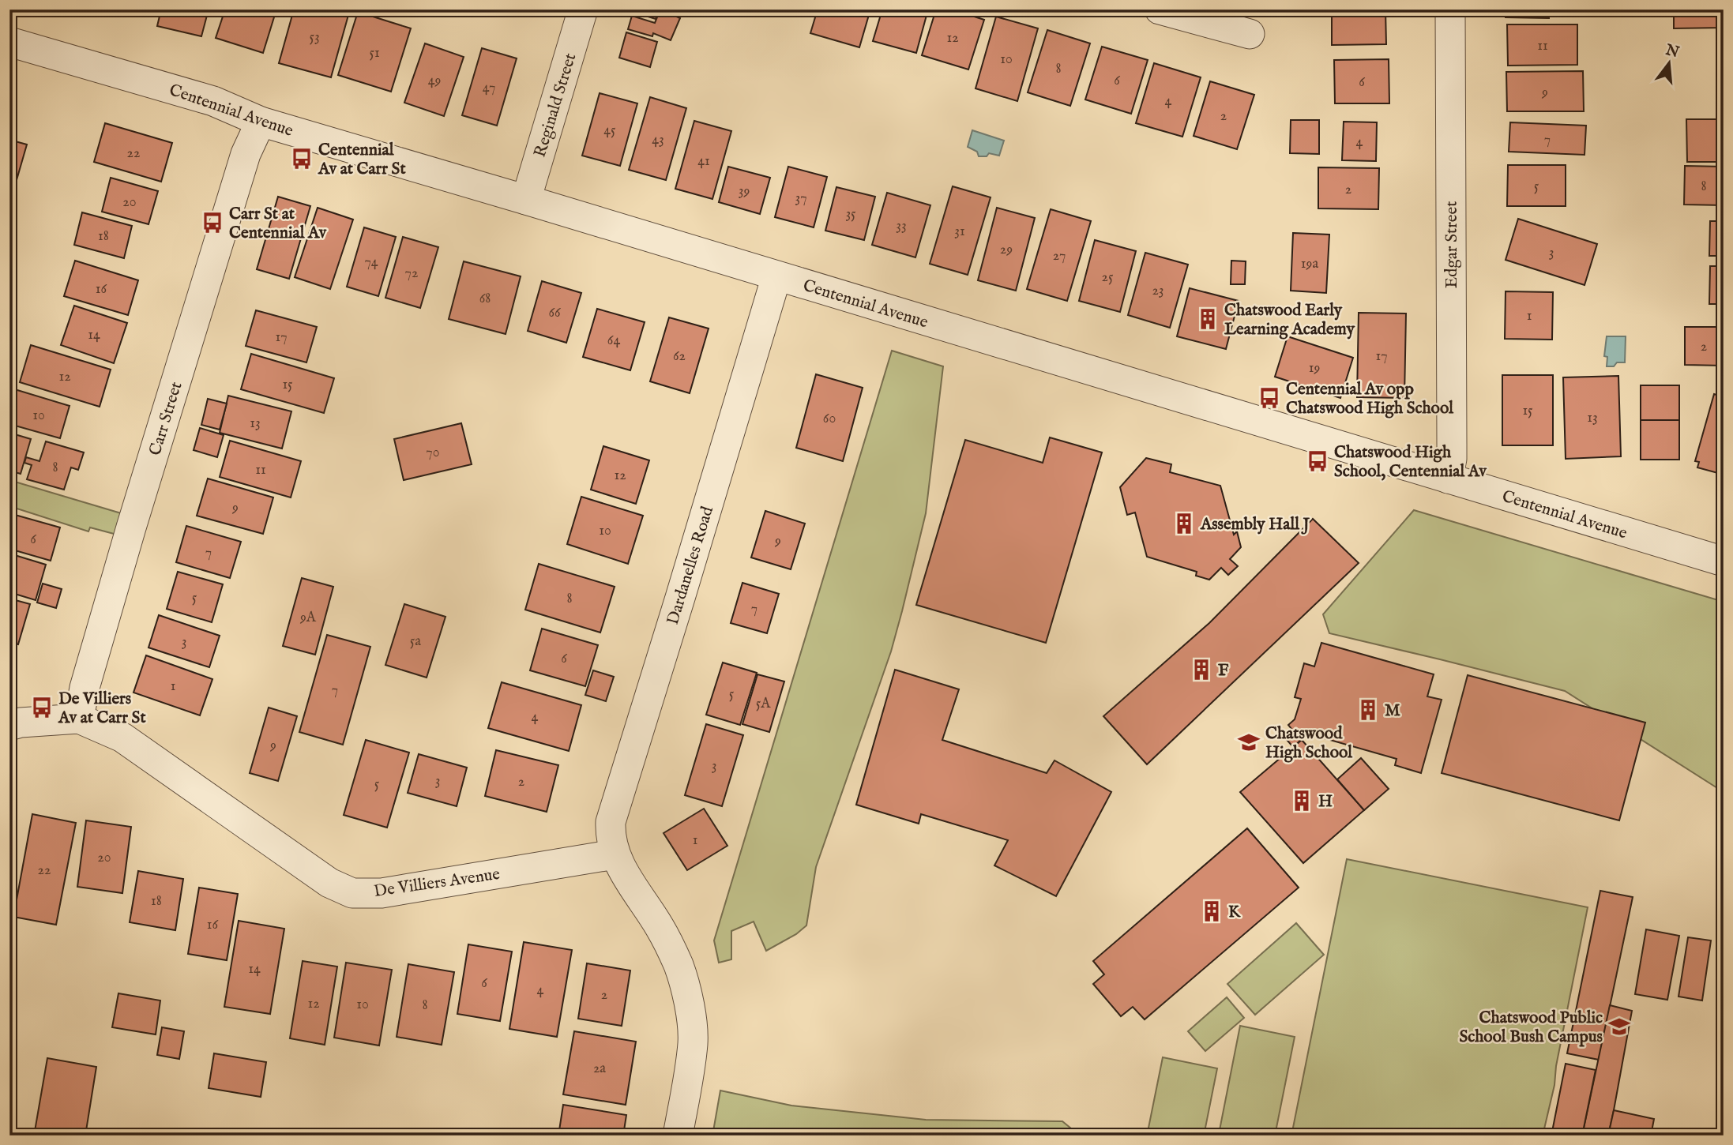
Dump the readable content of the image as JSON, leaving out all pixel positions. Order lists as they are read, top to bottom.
{
  "streets": {
    "street": [
      "Reginald Street",
      "Centennial Avenue",
      "Edgar Street",
      "Carr Street",
      "Dardanelles Road",
      "De Villiers Avenue"
    ]
  },
  "crossings": [
    ["Reginald Street", "Centennial Avenue"],
    ["Centennial Avenue", "Edgar Street"],
    ["Centennial Avenue", "Carr Street"],
    ["Centennial Avenue", "Dardanelles Road"],
    ["Carr Street", "De Villiers Avenue"],
    ["Dardanelles Road", "De Villiers Avenue"]
  ],
  "places": {
    "bus stop": [
      "Centennial Av at Carr St",
      "Carr St at Centennial Av",
      "Centennial Av opp Chatswood High School",
      "Chatswood High School, Centennial Av",
      "De Villiers Av at Carr St"
    ],
    "building": [
      "Chatswood Early Learning Academy",
      "Assembly Hall J",
      "F",
      "M",
      "H",
      "K"
    ],
    "school or university": ["Chatswood High School", "Chatswood Public School Bush Campus"]
  },
  "house_numbers": [
    "53",
    "12",
    "11",
    "51",
    "10",
    "8",
    "49",
    "6",
    "6",
    "47",
    "9",
    "4",
    "2",
    "45",
    "43",
    "7",
    "4",
    "22",
    "41",
    "5",
    "8",
    "2",
    "39",
    "37",
    "20",
    "35",
    "33",
    "31",
    "18",
    "29",
    "3",
    "27",
    "74",
    "19a",
    "72",
    "25",
    "16",
    "23",
    "68",
    "66",
    "1",
    "14",
    "17",
    "64",
    "2",
    "62",
    "17",
    "19",
    "12",
    "15",
    "15",
    "10",
    "13",
    "60",
    "13",
    "70",
    "8",
    "11",
    "12",
    "9",
    "10",
    "6",
    "9",
    "7",
    "5",
    "8",
    "7",
    "9A",
    "5a",
    "3",
    "6",
    "1",
    "7",
    "5",
    "5A",
    "4",
    "9",
    "3",
    "3",
    "2",
    "5",
    "1",
    "20",
    "22",
    "18",
    "16",
    "14",
    "6",
    "4",
    "2",
    "12",
    "10",
    "8",
    "2a"
  ],
  "north": "top"
}
